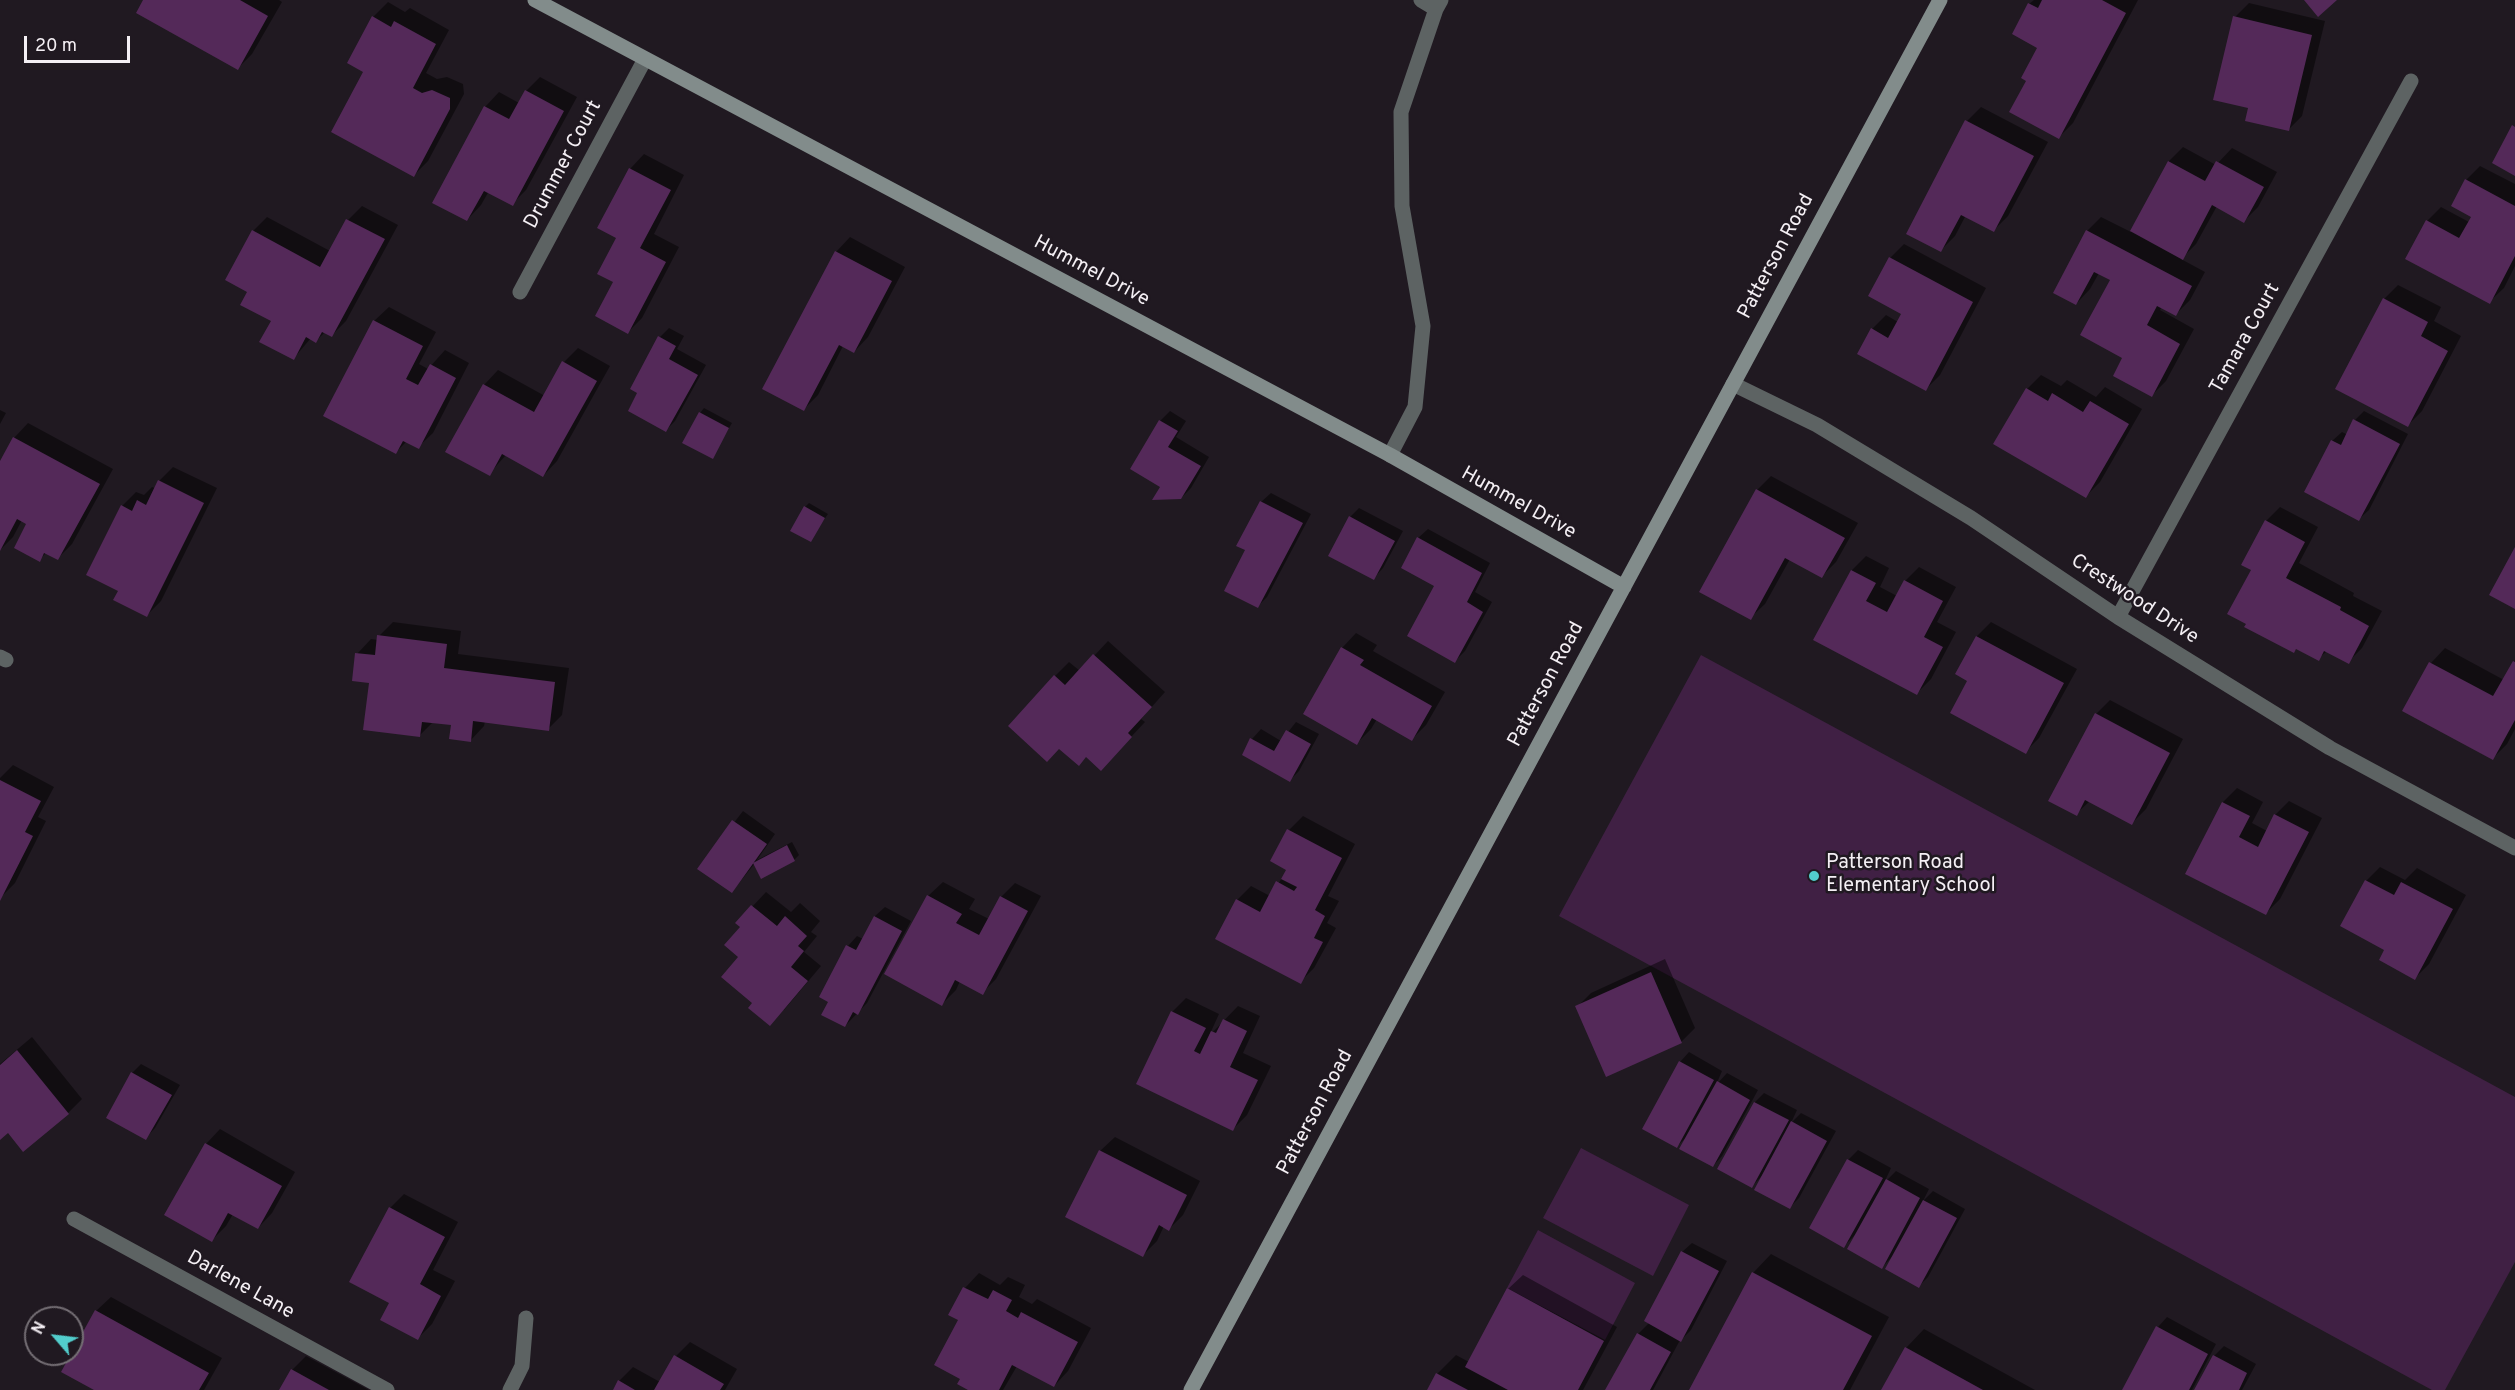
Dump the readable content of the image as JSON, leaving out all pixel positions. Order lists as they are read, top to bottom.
{
  "streets": {
    "street": [
      "Drummer Court",
      "Patterson Road",
      "Hummel Drive",
      "Tamara Court",
      "Crestwood Drive",
      "Darlene Lane"
    ]
  },
  "crossings": [
    ["Drummer Court", "Hummel Drive"],
    ["Patterson Road", "Hummel Drive"],
    ["Patterson Road", "Crestwood Drive"],
    ["Tamara Court", "Crestwood Drive"]
  ],
  "places": ["Patterson Road Elementary School"],
  "scale_bar": "20 m",
  "north": "top left"
}
